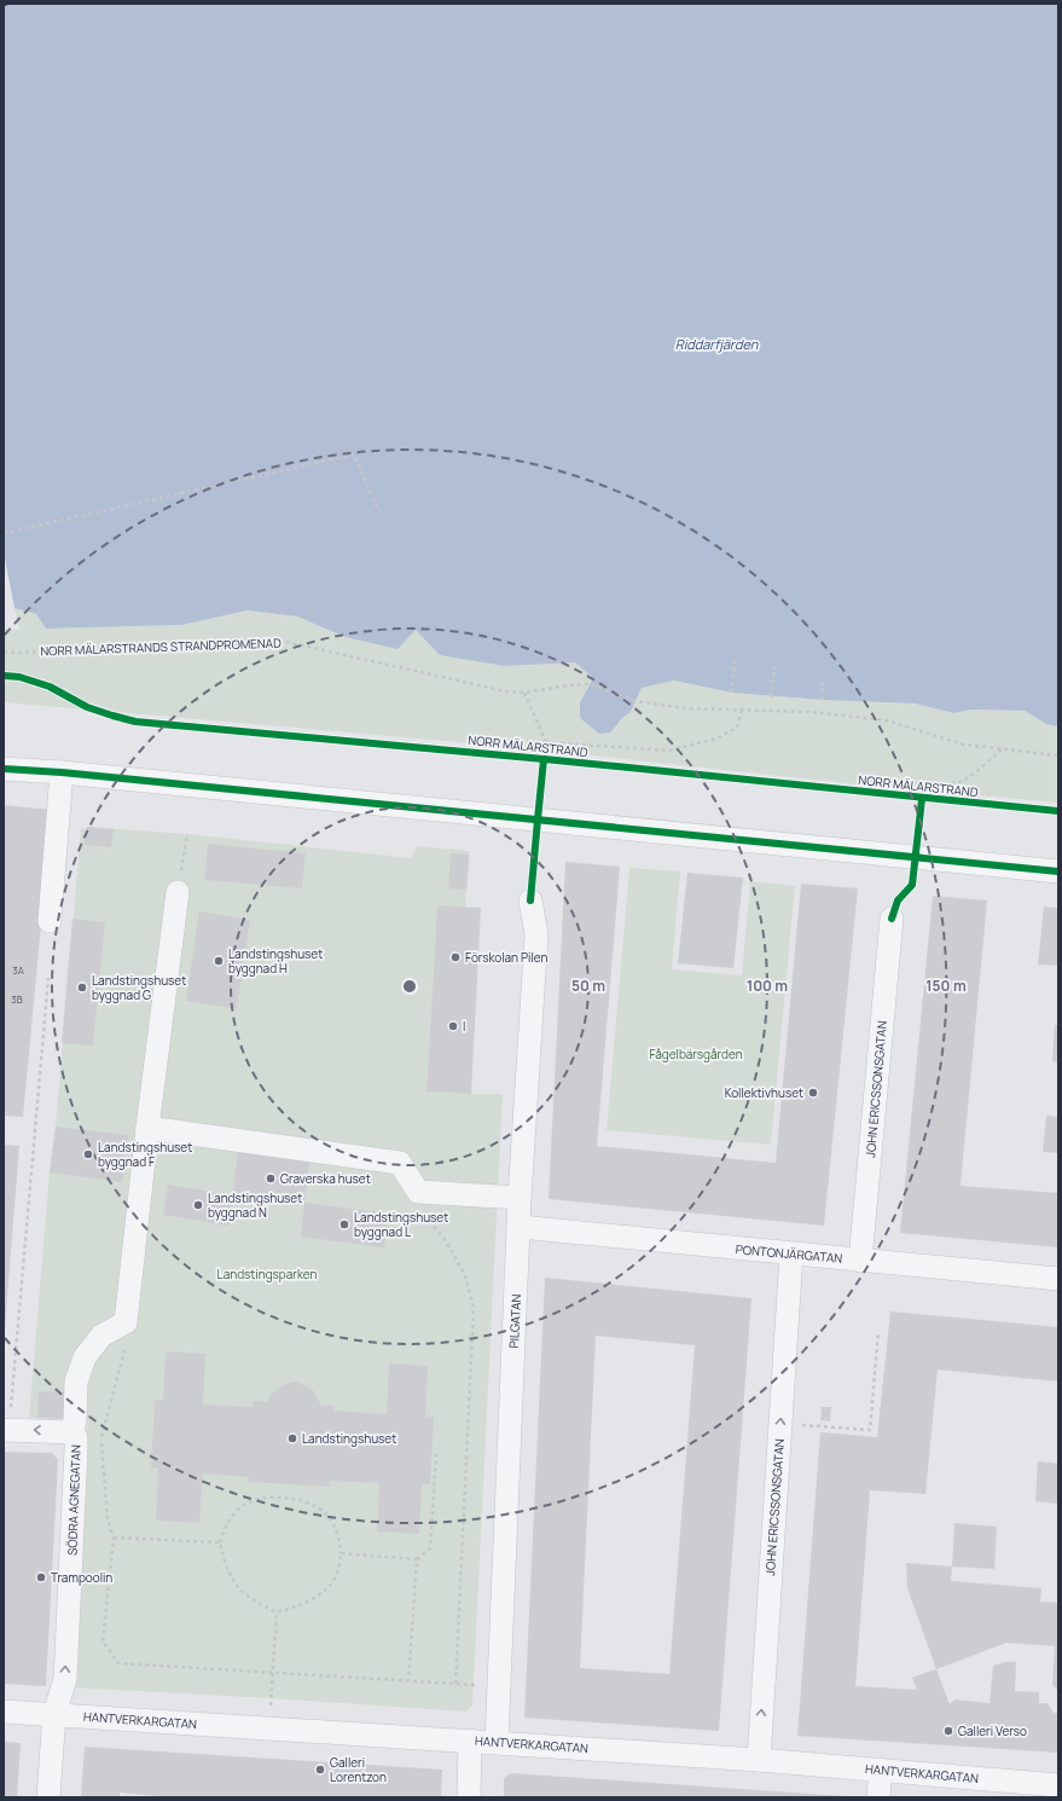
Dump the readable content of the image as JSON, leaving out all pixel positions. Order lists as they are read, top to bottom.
{
  "streets": {
    "street": [
      "JOHN ERICSSONSGATAN",
      "PONTONJÄRGATAN",
      "PILGATAN",
      "SÖDRA AGNEGATAN",
      "HANTVERKARGATAN"
    ],
    "path": ["NORR MÄLARSTRANDS STRANDPROMENAD"],
    "cycle path": ["NORR MÄLARSTRAND"]
  },
  "crossings": [
    ["JOHN ERICSSONSGATAN", "PONTONJÄRGATAN"],
    ["JOHN ERICSSONSGATAN", "HANTVERKARGATAN"],
    ["PONTONJÄRGATAN", "PILGATAN"],
    ["PILGATAN", "HANTVERKARGATAN"],
    ["SÖDRA AGNEGATAN", "HANTVERKARGATAN"]
  ],
  "one_way": ["JOHN ERICSSONSGATAN", "SÖDRA AGNEGATAN"],
  "water": ["Riddarfjärden"],
  "parks": ["Fågelbärsgården", "Landstingsparken"],
  "places": [
    "Förskolan Pilen",
    "Landstingshuset byggnad H",
    "Landstingshuset byggnad G",
    "I",
    "Kollektivhuset",
    "Landstingshuset byggnad F",
    "Graverska huset",
    "Landstingshuset byggnad N",
    "Landstingshuset byggnad L",
    "Landstingshuset",
    "Trampoolin",
    "Galleri Verso",
    "Galleri Lorentzon"
  ],
  "house_numbers": ["3A", "3B"],
  "rings": ["50 m", "100 m", "150 m"]
}
